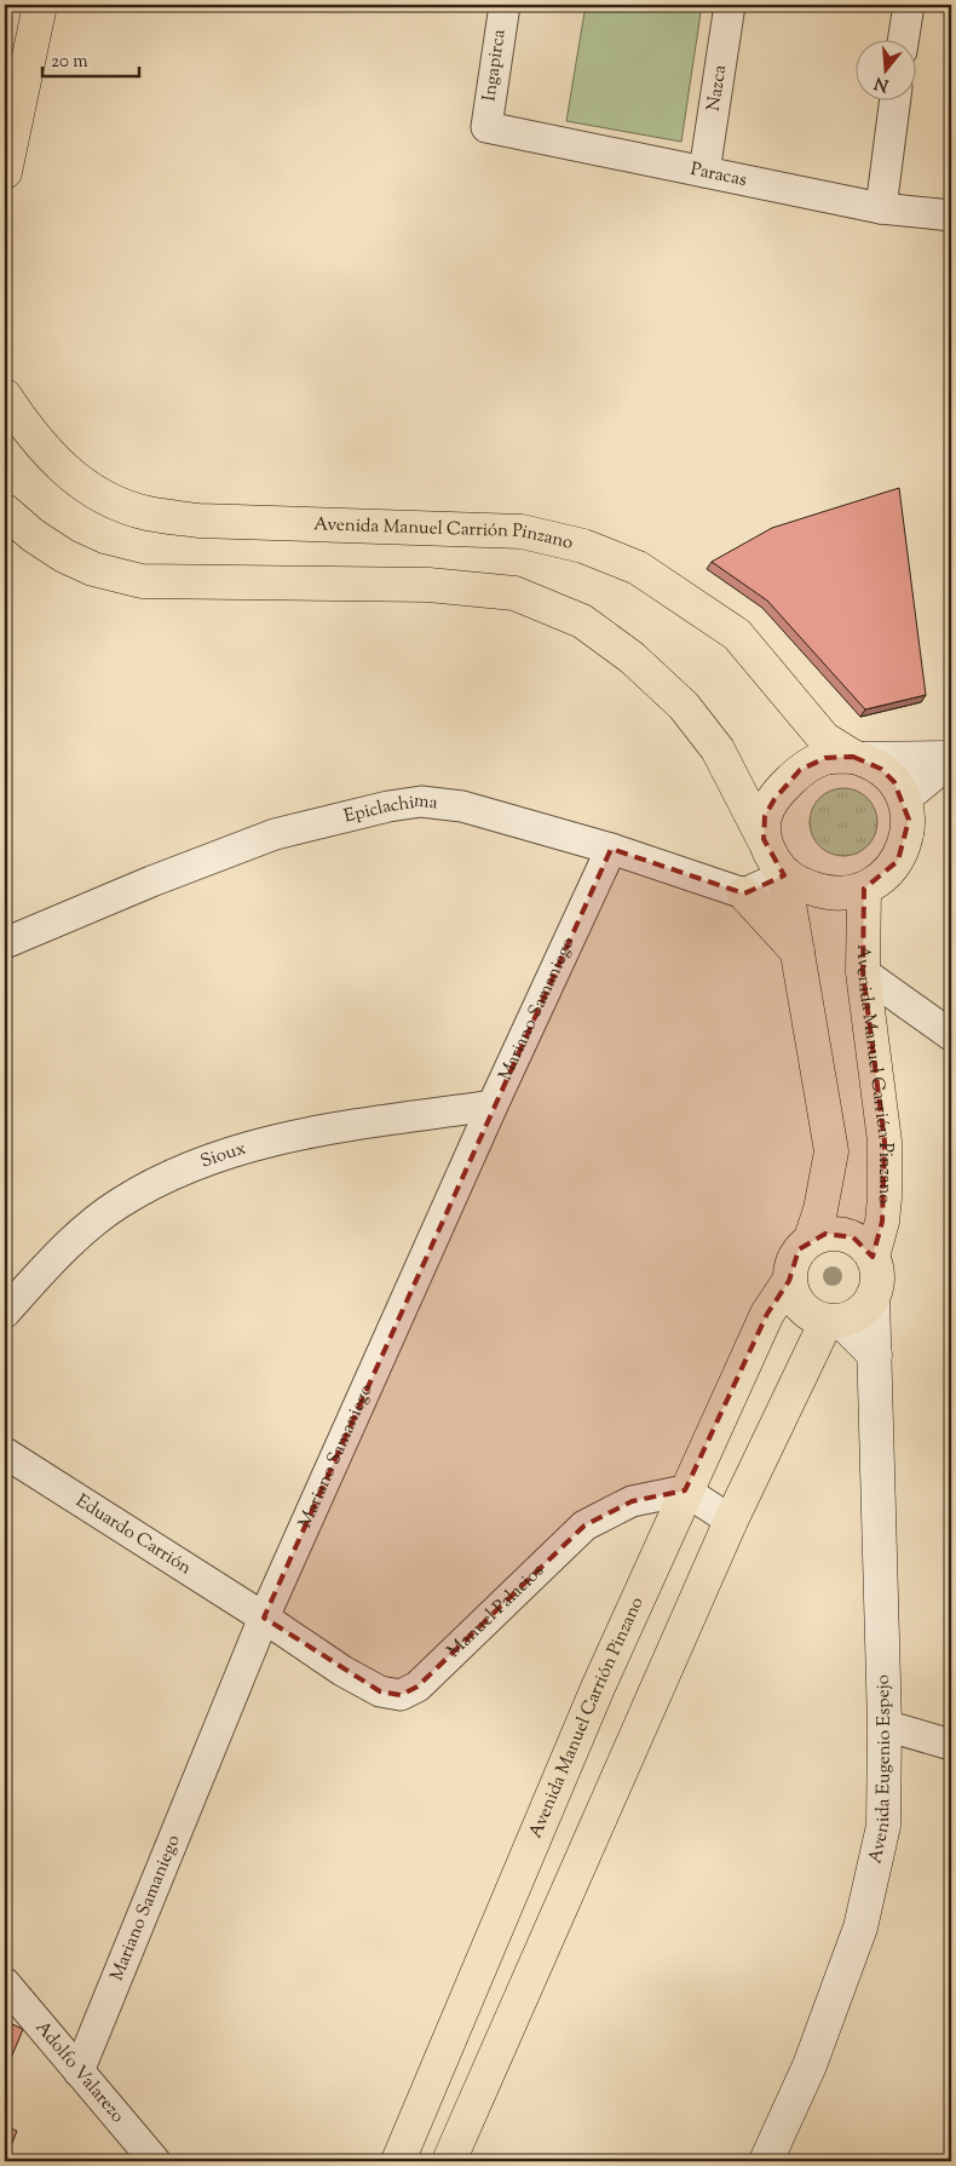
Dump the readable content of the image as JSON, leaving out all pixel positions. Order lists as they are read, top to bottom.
{
  "streets": {
    "main road": ["Avenida Manuel Carrión Pinzano", "Avenida Eugenio Espejo"],
    "street": [
      "Ingapirca",
      "Nazca",
      "Paracas",
      "Epiclachima",
      "Mariano Samaniego",
      "Sioux",
      "Eduardo Carrión",
      "Manuel Palacios",
      "Adolfo Valarezo"
    ]
  },
  "crossings": [
    ["Ingapirca", "Paracas"],
    ["Nazca", "Paracas"],
    ["Avenida Manuel Carrión Pinzano", "Manuel Palacios"],
    ["Avenida Manuel Carrión Pinzano", "Avenida Eugenio Espejo"],
    ["Epiclachima", "Mariano Samaniego"],
    ["Mariano Samaniego", "Sioux"],
    ["Mariano Samaniego", "Eduardo Carrión"],
    ["Mariano Samaniego", "Manuel Palacios"],
    ["Mariano Samaniego", "Adolfo Valarezo"],
    ["Eduardo Carrión", "Manuel Palacios"]
  ],
  "scale_bar": "20 m",
  "north": "bottom"
}
